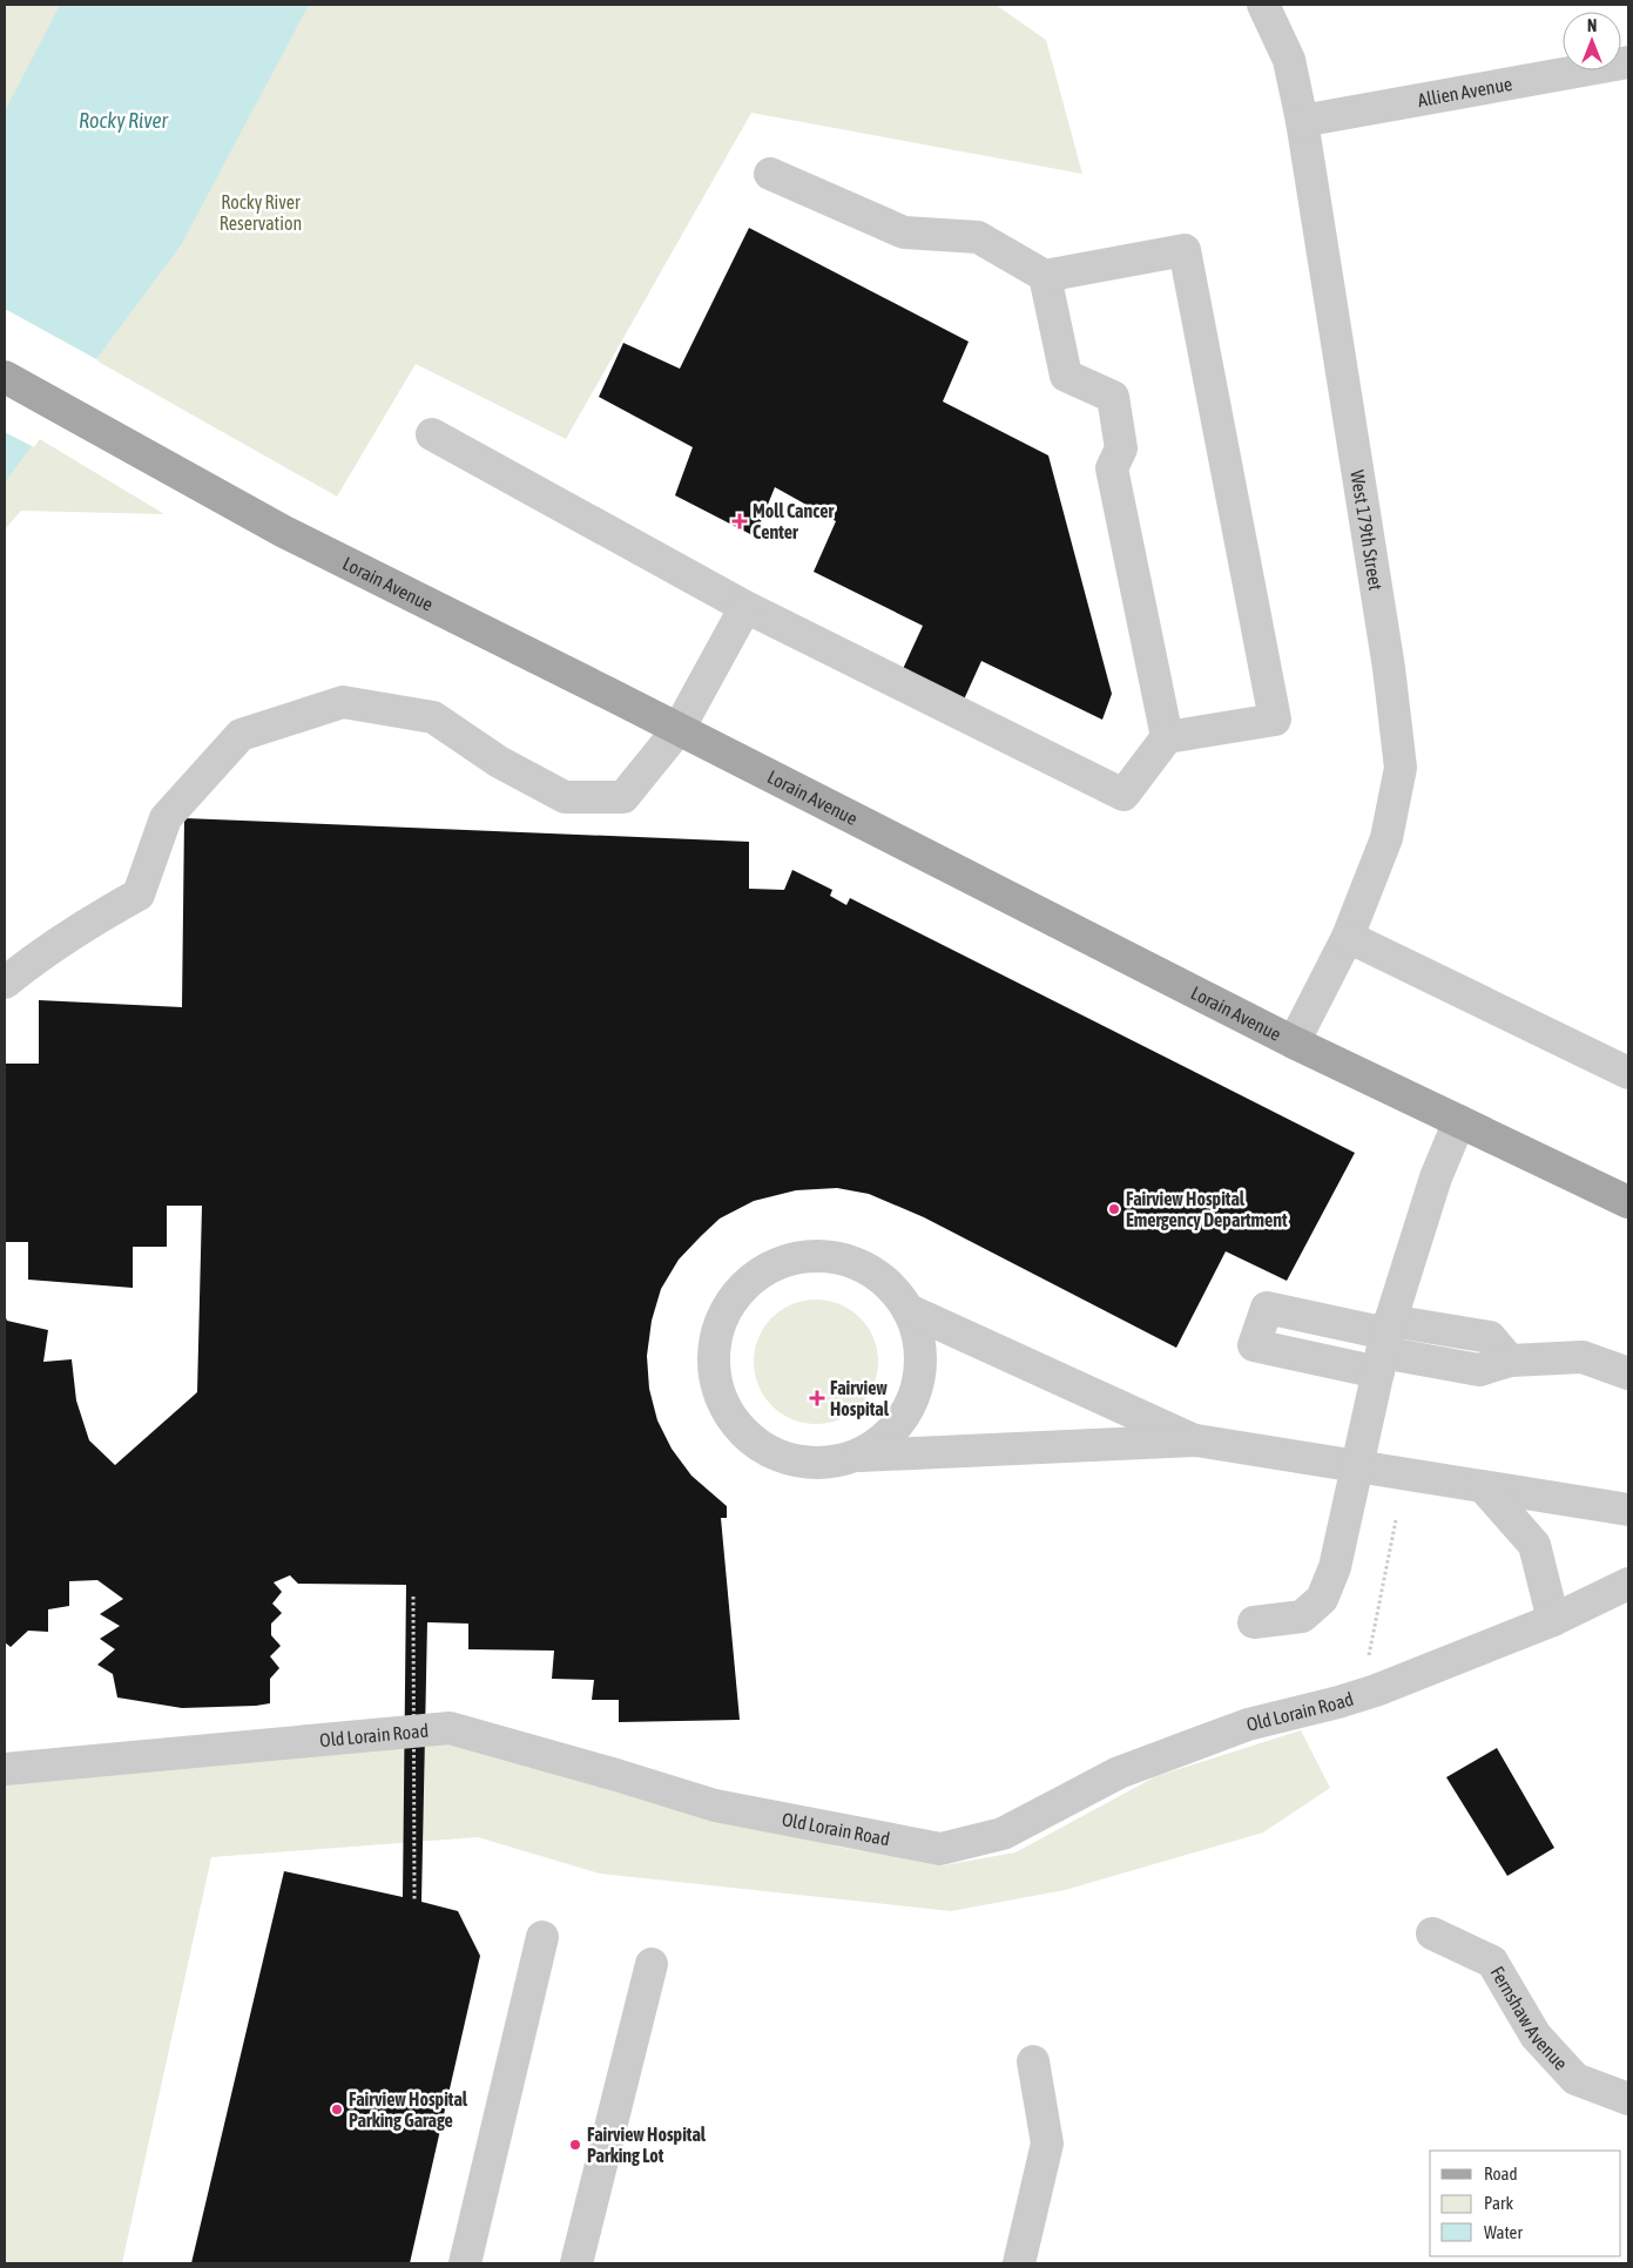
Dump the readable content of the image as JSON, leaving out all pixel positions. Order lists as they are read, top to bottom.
{
  "streets": {
    "main road": ["Lorain Avenue"],
    "street": [
      "Allien Avenue",
      "West 179th Street",
      "Old Lorain Road",
      "Fernshaw Avenue"
    ]
  },
  "crossings": [
    ["Allien Avenue", "West 179th Street"],
    ["West 179th Street", "Lorain Avenue"]
  ],
  "water": ["Rocky River"],
  "parks": ["Rocky River Reservation"],
  "places": {
    "health": ["Moll Cancer Center", "Fairview Hospital"],
    "other": ["Fairview Hospital Emergency Department", "Fairview Hospital Parking Garage", "Fairview Hospital Parking Lot"]
  },
  "legend": ["Road", "Park", "Water"],
  "north": "top"
}
